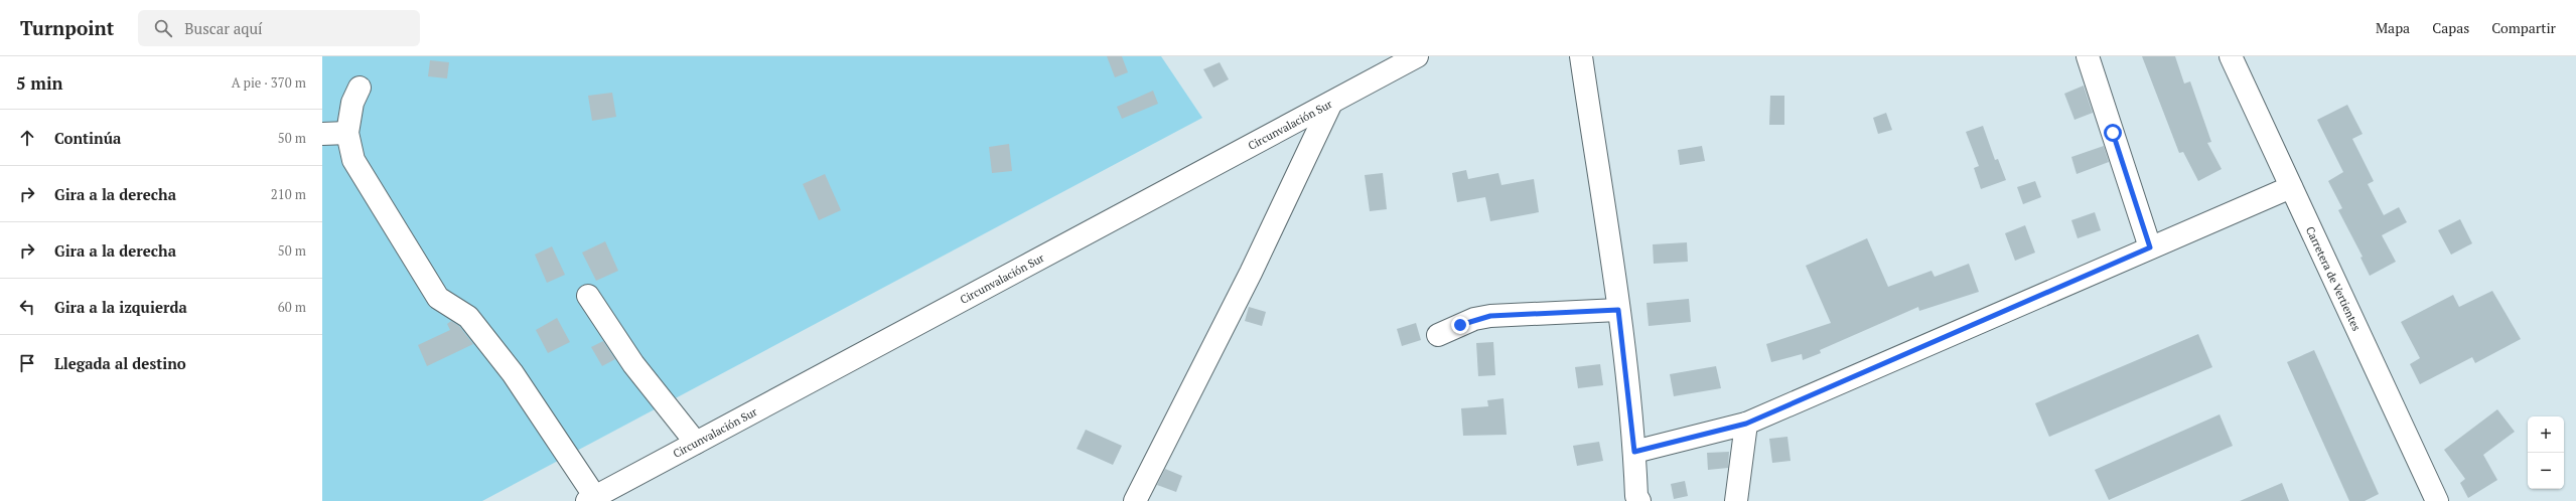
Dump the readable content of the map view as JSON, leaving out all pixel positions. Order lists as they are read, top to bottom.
{
  "streets": {
    "street": ["Circunvalación Sur", "Carretera de Vertientes"]
  },
  "page": {
    "header": "Turnpoint",
    "search": "Buscar aquí",
    "nav": ["Mapa", "Capas", "Compartir"],
    "heading": ["5 min", "A pie · 370 m"],
    "list": [
      ["Continúa", "50 m"],
      ["Gira a la derecha", "210 m"],
      ["Gira a la derecha", "50 m"],
      ["Gira a la izquierda", "60 m"],
      "Llegada al destino"
    ],
    "map_buttons": ["+", "−"]
  }
}
